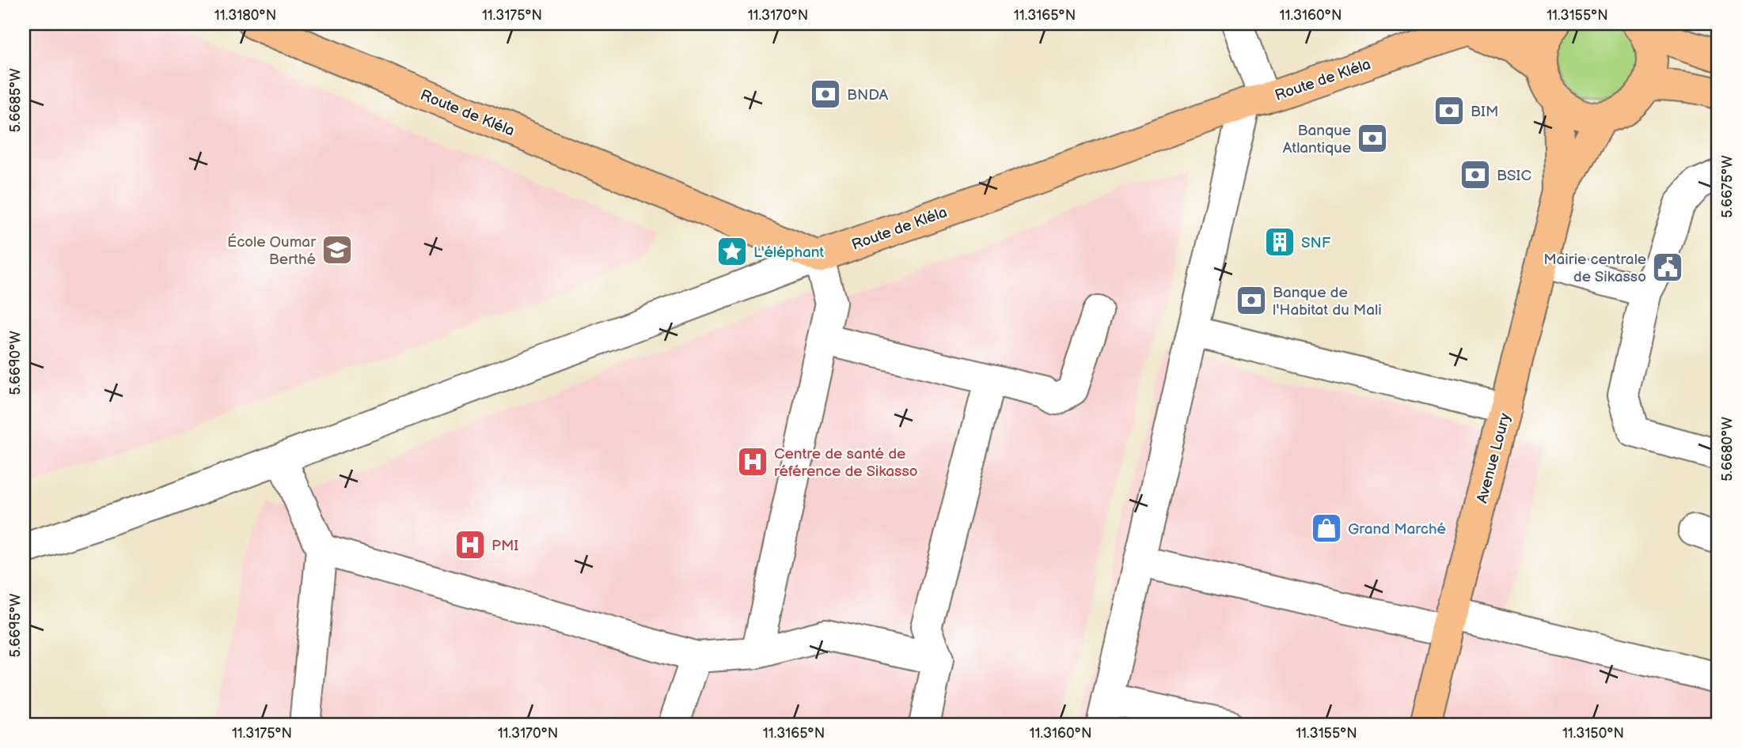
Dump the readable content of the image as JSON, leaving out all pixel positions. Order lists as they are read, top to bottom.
{
  "streets": {
    "main road": ["Route de Kléla", "Avenue Loury"]
  },
  "places": {
    "bank": [
      "BNDA",
      "BIM",
      "Banque Atlantique",
      "BSIC",
      "Banque de l'Habitat du Mali"
    ],
    "building": ["SNF"],
    "school or university": ["École Oumar Berthé"],
    "place": ["L'éléphant"],
    "public building": ["Mairie centrale de Sikasso"],
    "hospital": ["Centre de santé de référence de Sikasso", "PMI"],
    "shop": ["Grand Marché"]
  },
  "coordinates": [
    "11.3180°N",
    "11.3175°N",
    "11.3170°N",
    "11.3165°N",
    "11.3160°N",
    "11.3155°N",
    "5.6685°W",
    "5.6675°W",
    "5.6690°W",
    "5.6680°W",
    "5.6695°W",
    "11.3150°N"
  ]
}
